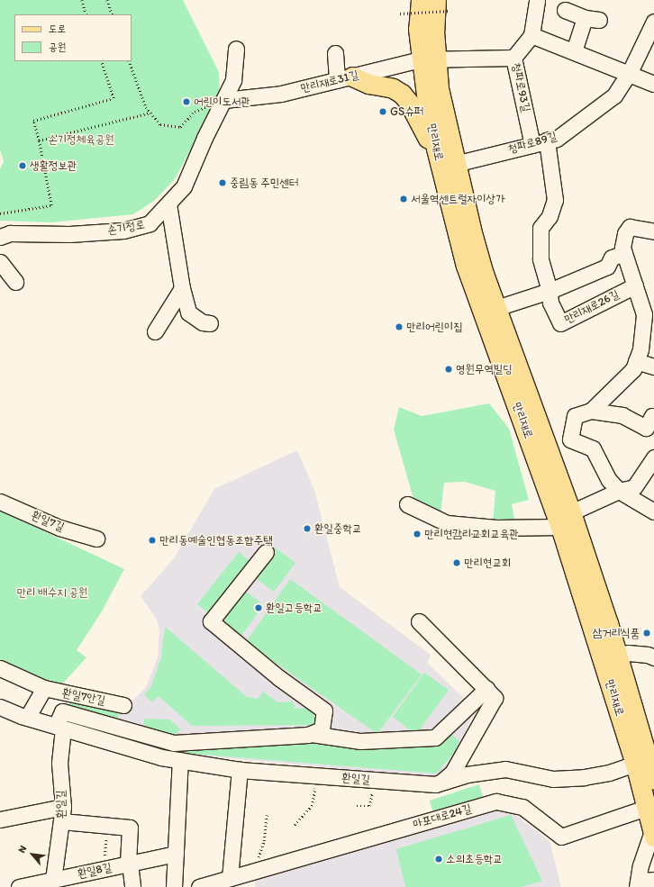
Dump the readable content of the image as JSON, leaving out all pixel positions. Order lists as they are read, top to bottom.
{
  "streets": {
    "main road": ["만리재로"],
    "street": [
      "만리재로31길",
      "청파로93길",
      "청파로89길",
      "손기정로",
      "만리재로26길",
      "환일7길",
      "환일7안길",
      "환일길",
      "마포대로24길",
      "환일8길"
    ]
  },
  "crossings": [
    ["만리재로31길", "만리재로"],
    ["만리재로31길", "손기정로"],
    ["청파로93길", "청파로89길"],
    ["청파로93길", "만리재로26길"],
    ["만리재로", "청파로89길"],
    ["만리재로", "환일길"],
    ["만리재로", "마포대로24길"],
    ["환일길", "환일8길"]
  ],
  "parks": ["손기정체육공원", "만리 배수지 공원"],
  "places": [
    "어린이도서관",
    "GS슈퍼",
    "생활정보관",
    "중림동 주민센터",
    "서울역센트럴자이상가",
    "만리어린이집",
    "영원무역빌딩",
    "환일중학교",
    "만리현감리교회교육관",
    "만리동예술인협동조합주택",
    "만리현교회",
    "환일고등학교",
    "삼거리식품",
    "소의초등학교"
  ],
  "legend": ["도로", "공원"],
  "north": "top left"
}
